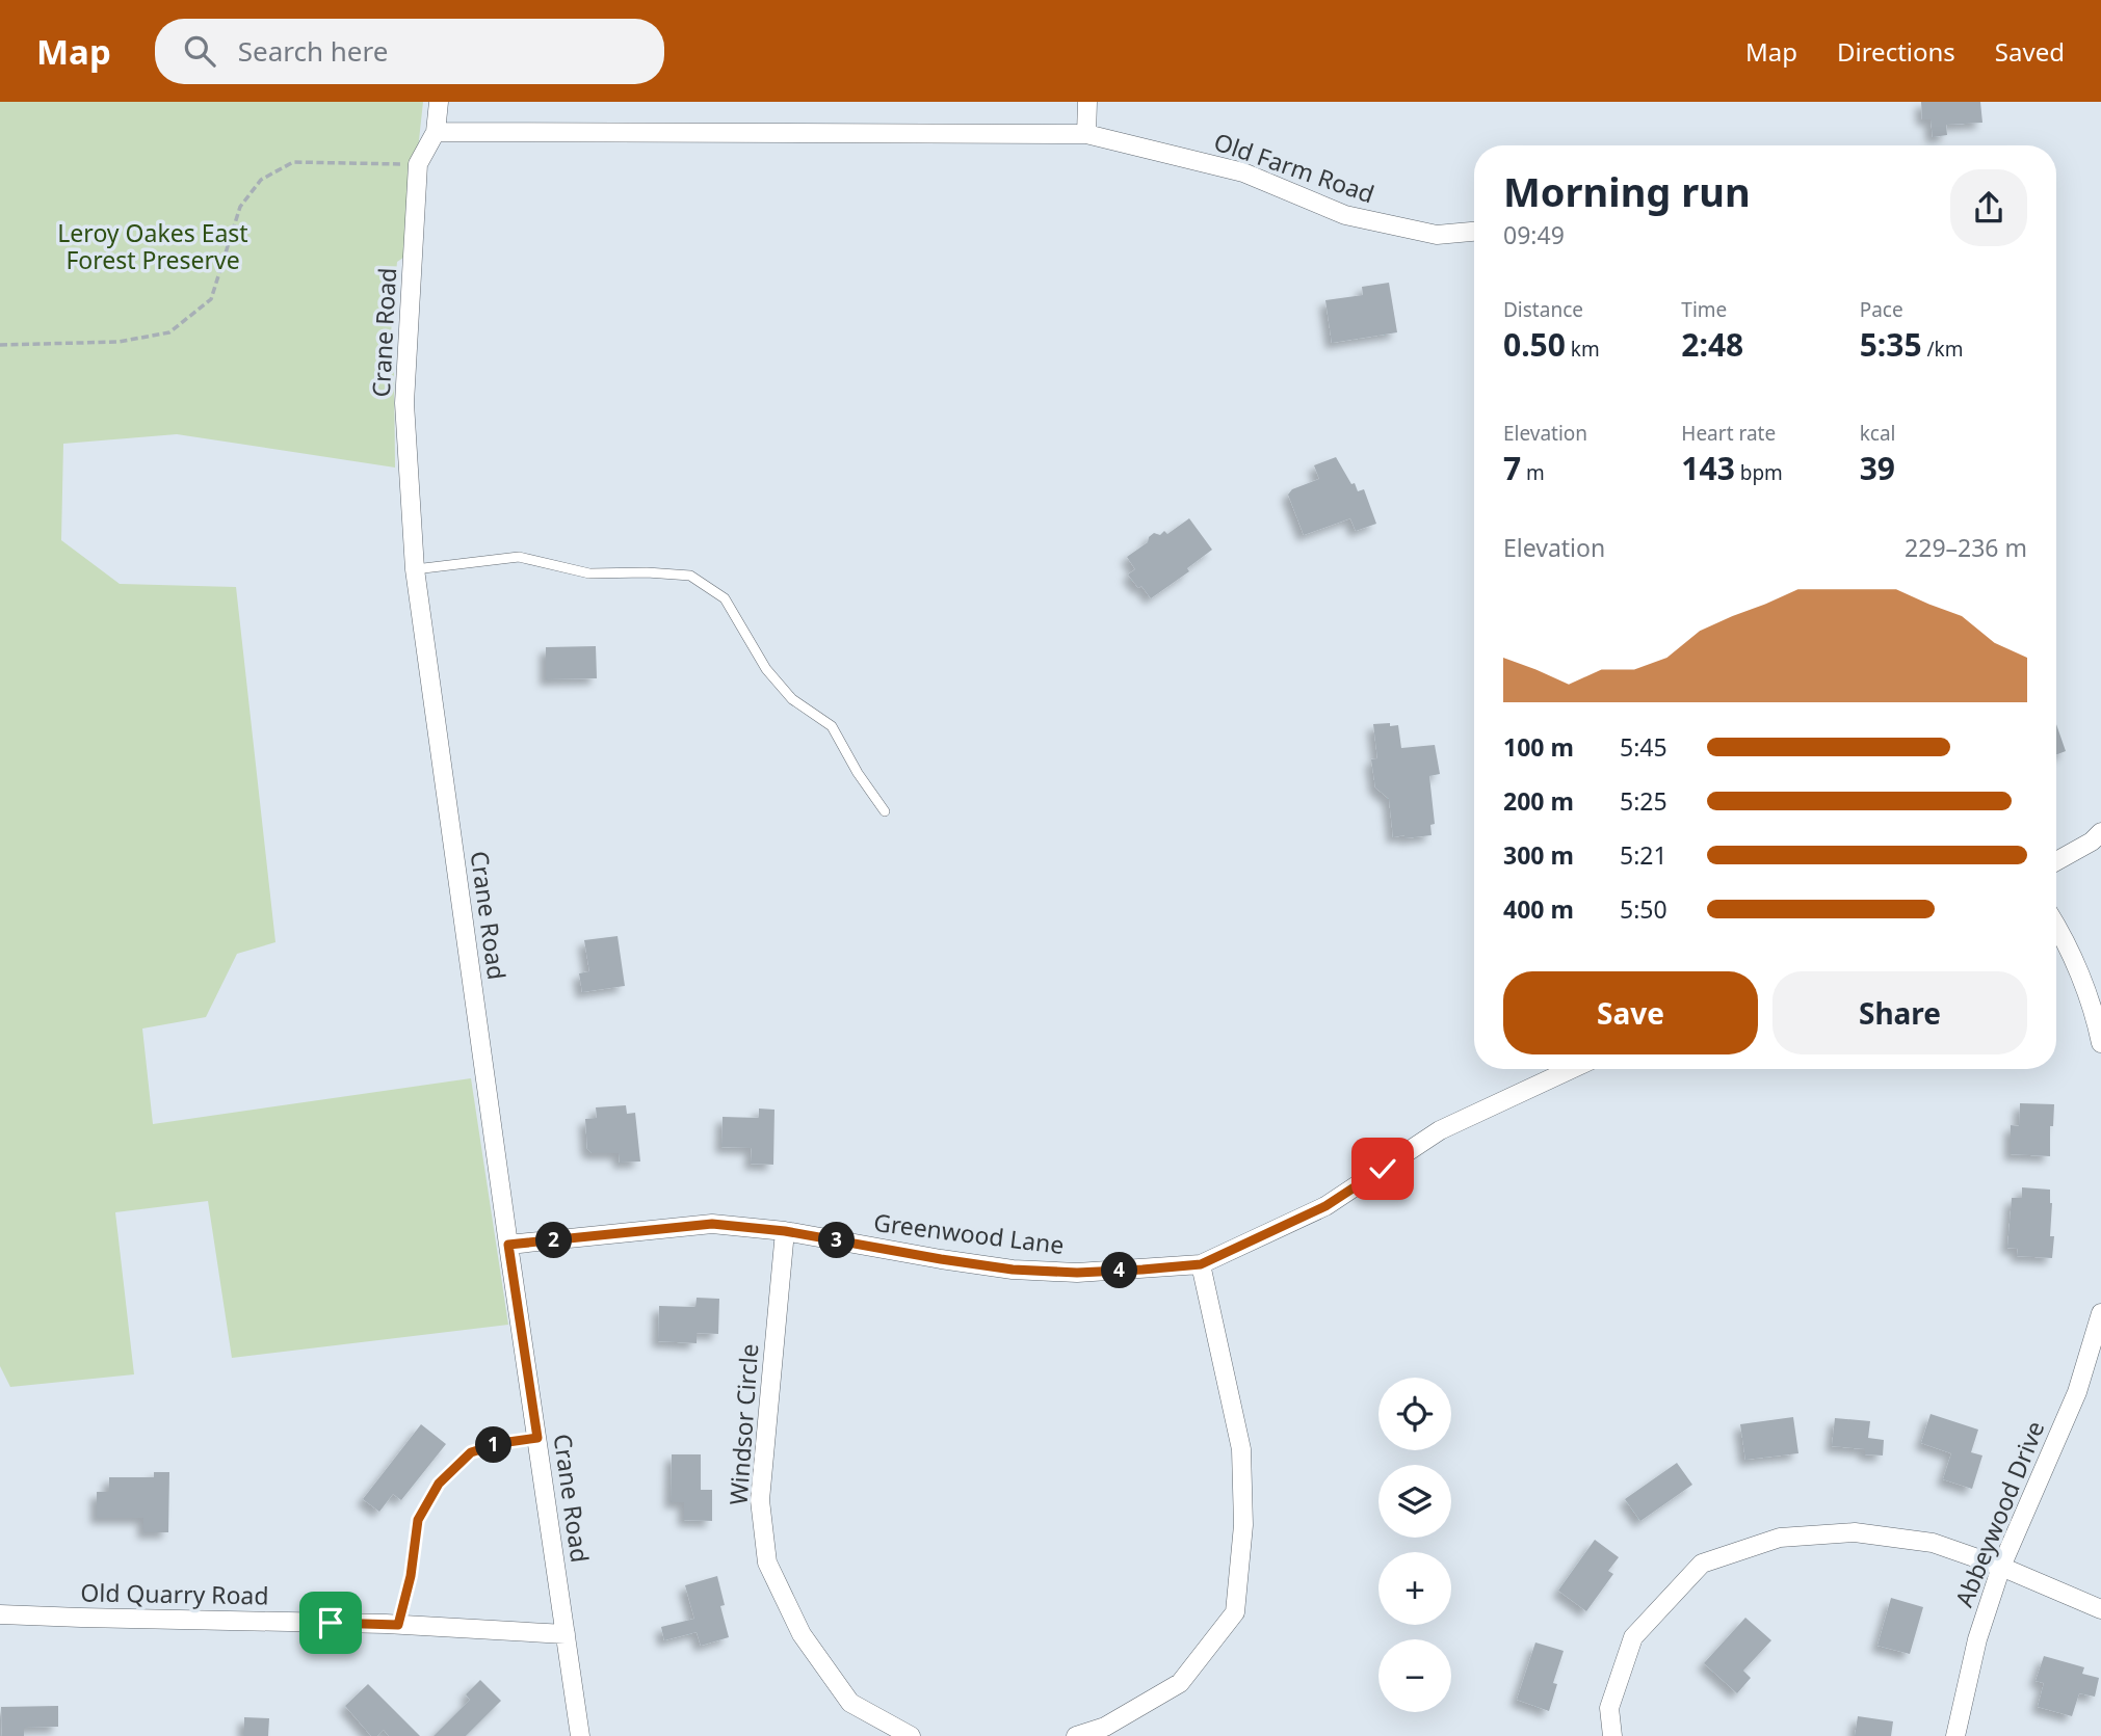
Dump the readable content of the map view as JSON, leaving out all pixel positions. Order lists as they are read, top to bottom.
{
  "streets": {
    "street": [
      "Old Farm Road",
      "Crane Road",
      "Greenwood Lane",
      "Windsor Circle",
      "Abbeywood Drive",
      "Old Quarry Road"
    ]
  },
  "crossings": [
    ["Old Farm Road", "Crane Road"],
    ["Crane Road", "Greenwood Lane"],
    ["Crane Road", "Old Quarry Road"],
    ["Greenwood Lane", "Windsor Circle"]
  ],
  "parks": ["Leroy Oakes East Forest Preserve"],
  "page": {
    "header": "Map",
    "search": "Search here",
    "nav": ["Map", "Directions", "Saved"],
    "heading": ["Morning run", "09:49"],
    "stats": [
      ["Distance", "0.50 km"],
      ["Time", "2:48"],
      ["Pace", "5:35 /km"],
      ["Elevation", "7 m"],
      ["Heart rate", "143 bpm"],
      ["kcal", "39"]
    ],
    "chart": ["Elevation", "229–236 m"],
    "list": [
      {
        "name": "100 m",
        "note": "5:45"
      },
      {
        "name": "200 m",
        "note": "5:25"
      },
      {
        "name": "300 m",
        "note": "5:21"
      },
      {
        "name": "400 m",
        "note": "5:50"
      }
    ],
    "buttons": ["Save", "Share"],
    "pins": [
      "2",
      "3",
      "4",
      "1"
    ],
    "map_buttons": ["+", "−"]
  }
}
